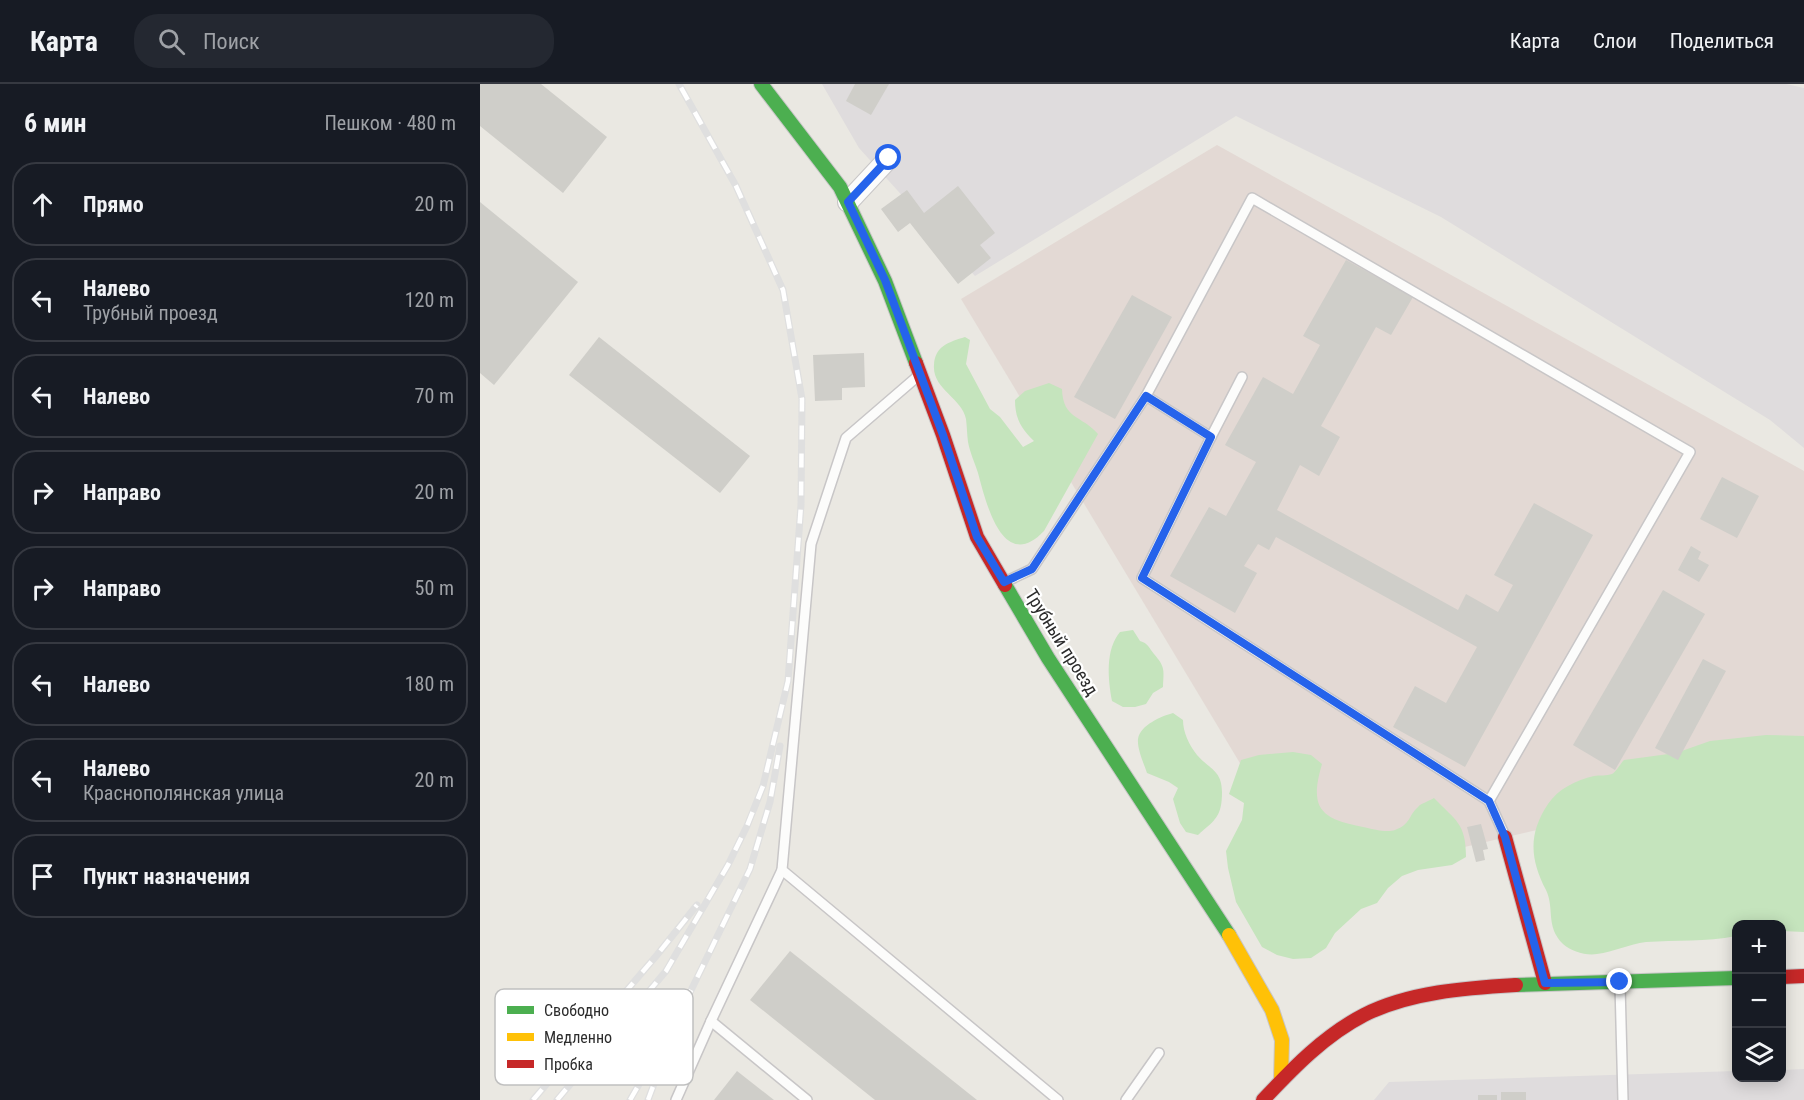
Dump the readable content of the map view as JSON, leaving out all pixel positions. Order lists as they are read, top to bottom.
{
  "streets": {
    "street": ["Трубный проезд"]
  },
  "legend": ["Свободно", "Медленно", "Пробка"],
  "page": {
    "header": "Карта",
    "search": "Поиск",
    "nav": ["Карта", "Слои", "Поделиться"],
    "heading": ["6 мин", "Пешком · 480 m"],
    "list": [
      ["Прямо", "20 m"],
      ["Налево", "Трубный проезд", "120 m"],
      ["Налево", "70 m"],
      ["Направо", "20 m"],
      ["Направо", "50 m"],
      ["Налево", "180 m"],
      ["Налево", "Краснополянская улица", "20 m"],
      "Пункт назначения"
    ],
    "map_buttons": ["+", "−"]
  }
}
